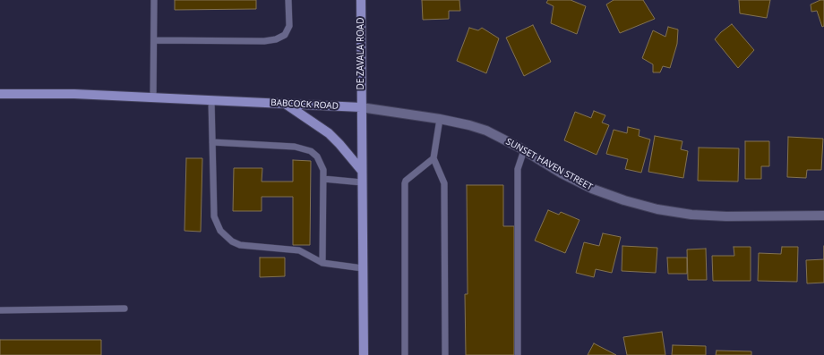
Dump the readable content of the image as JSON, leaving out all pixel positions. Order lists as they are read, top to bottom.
{
  "streets": {
    "main road": ["DE ZAVALA ROAD", "BABCOCK ROAD"],
    "street": ["SUNSET HAVEN STREET"]
  },
  "crossings": [
    ["DE ZAVALA ROAD", "BABCOCK ROAD"],
    ["DE ZAVALA ROAD", "SUNSET HAVEN STREET"],
    ["BABCOCK ROAD", "SUNSET HAVEN STREET"]
  ]
}
